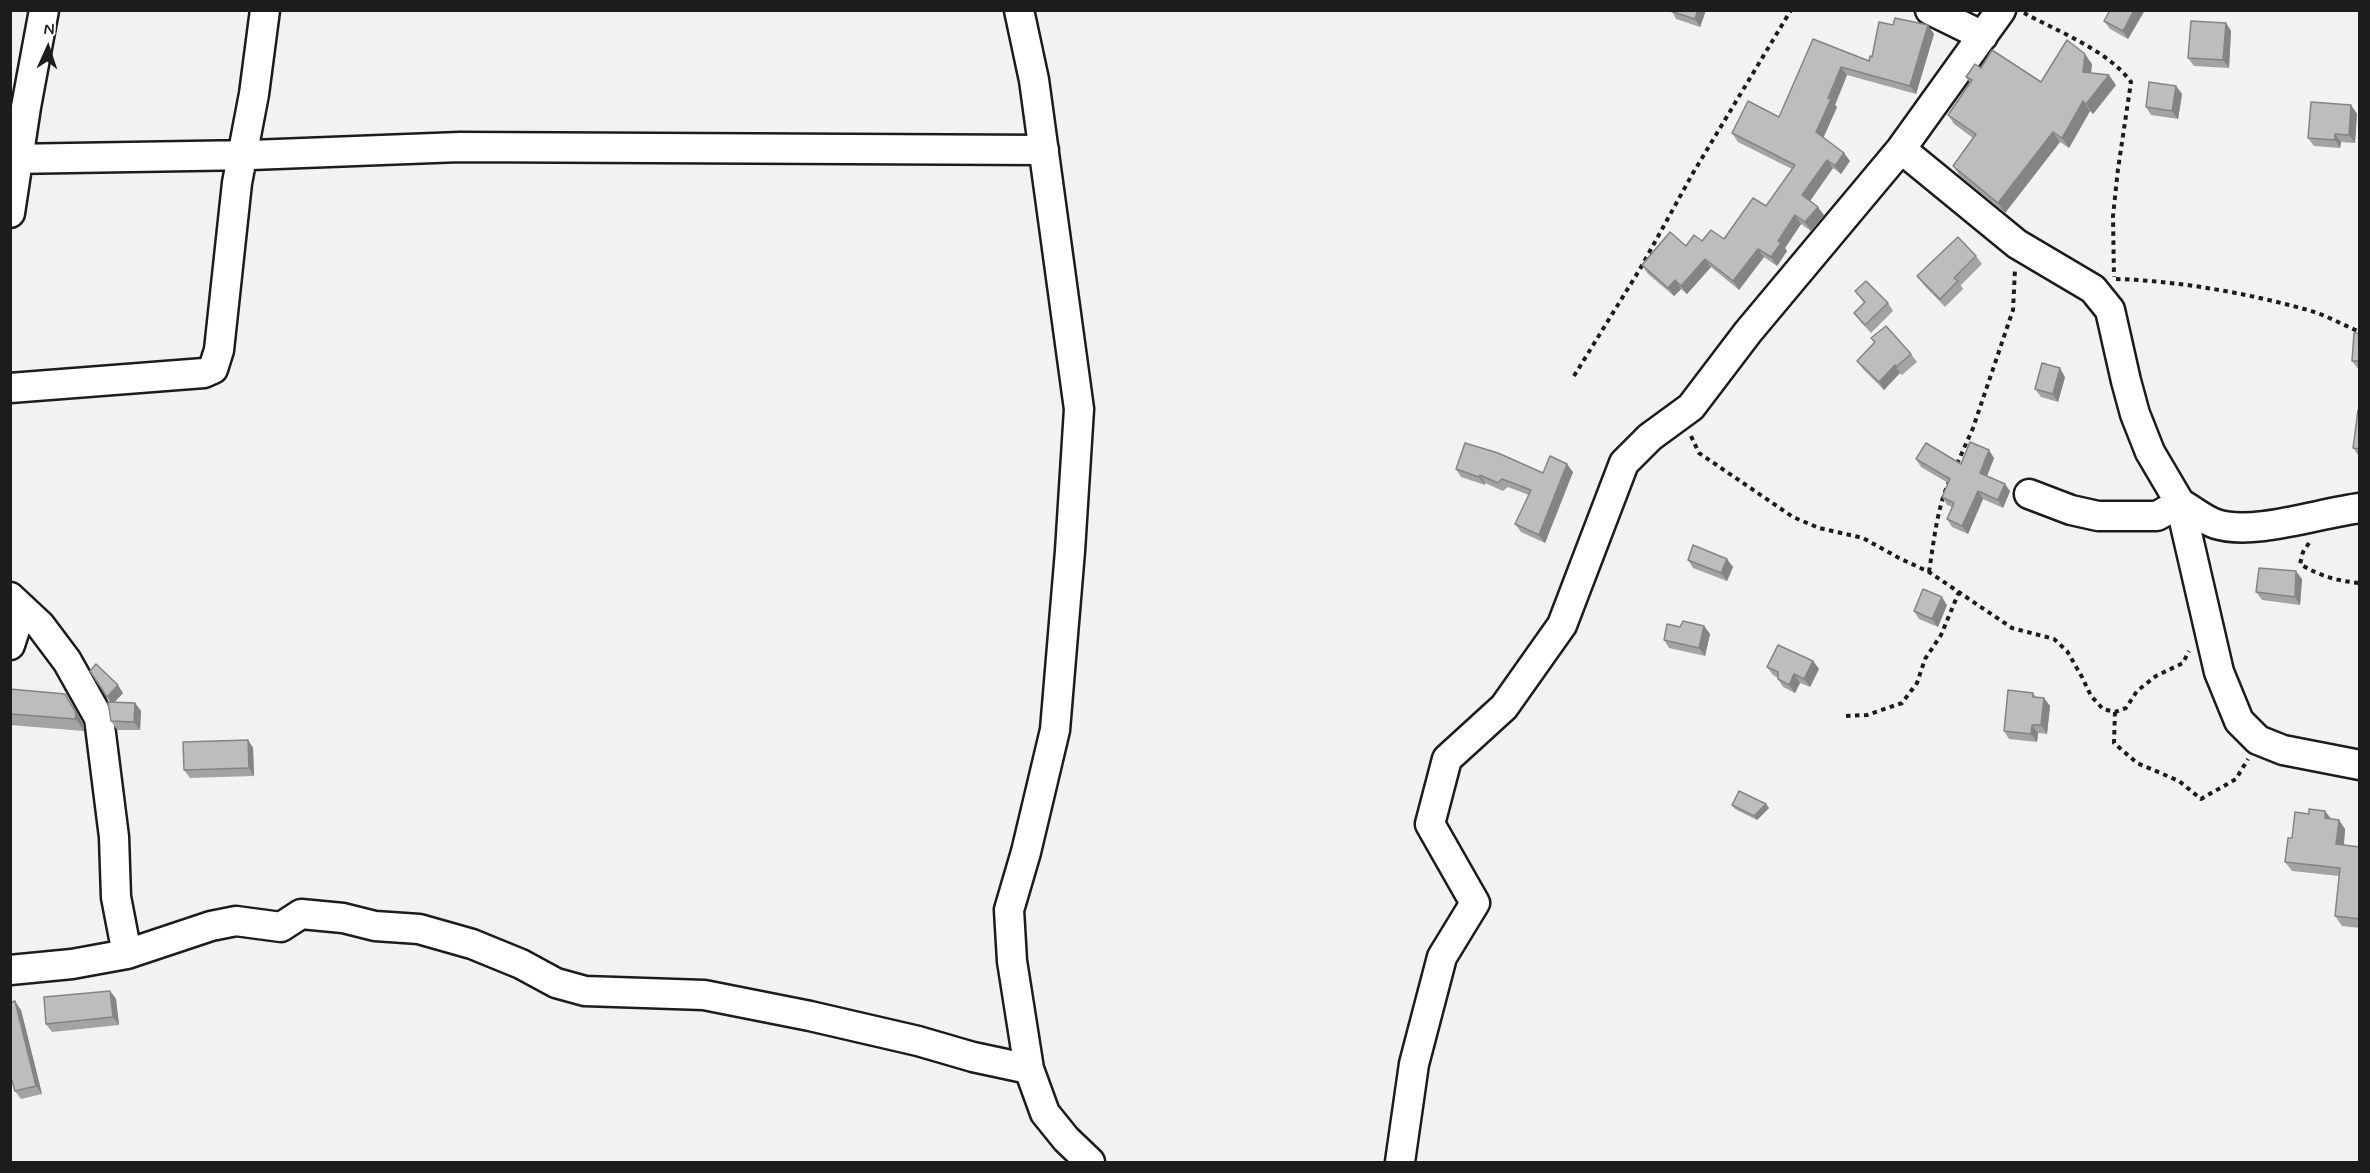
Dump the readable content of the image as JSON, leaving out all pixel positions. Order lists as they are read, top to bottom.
{
  "north": "top"
}
